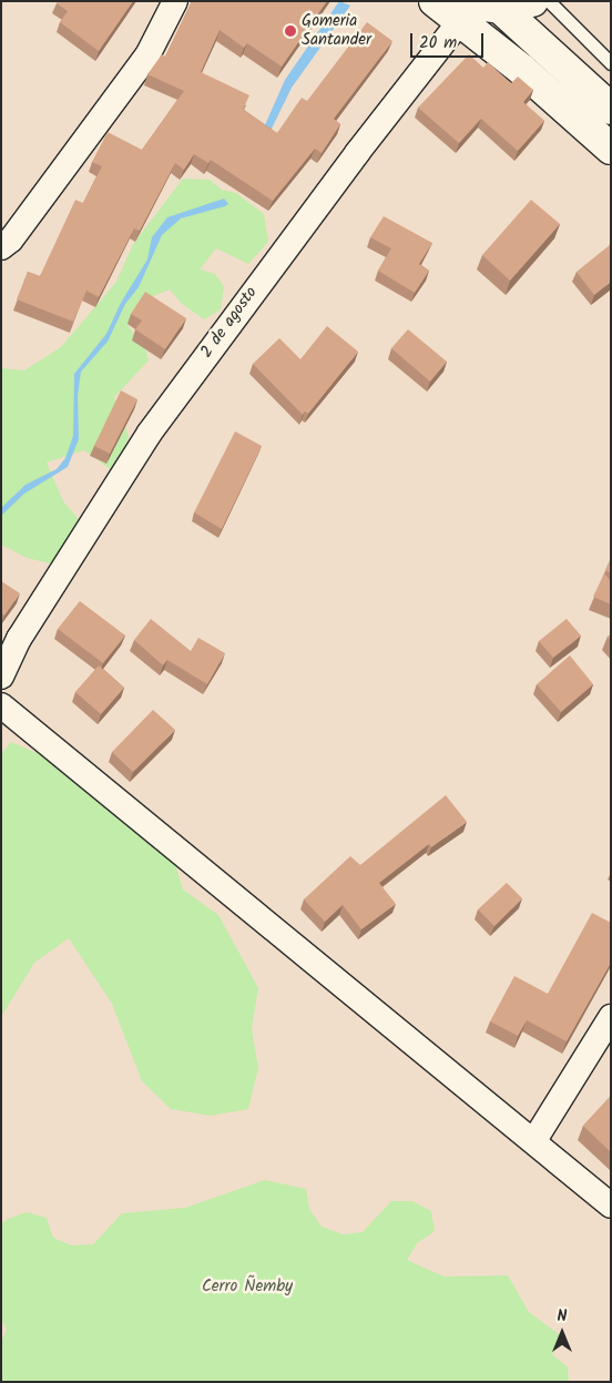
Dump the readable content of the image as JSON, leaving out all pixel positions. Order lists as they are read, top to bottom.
{
  "streets": {
    "street": ["2 de agosto"]
  },
  "parks": ["Cerro Ñemby"],
  "places": ["Gomeria Santander"],
  "scale_bar": "20 m",
  "north": "top"
}
